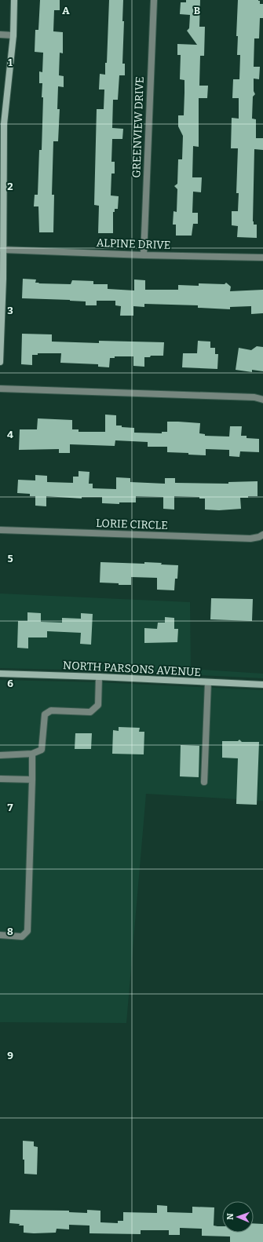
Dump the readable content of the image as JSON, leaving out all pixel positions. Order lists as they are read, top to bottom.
{
  "streets": {
    "street": [
      "GREENVIEW DRIVE",
      "ALPINE DRIVE",
      "LORIE CIRCLE",
      "NORTH PARSONS AVENUE"
    ]
  },
  "crossings": [
    ["GREENVIEW DRIVE", "ALPINE DRIVE"]
  ],
  "north": "left",
  "grid": {
    "columns": ["A", "B"],
    "rows": [
      "1",
      "2",
      "3",
      "4",
      "5",
      "6",
      "7",
      "8",
      "9"
    ]
  }
}
